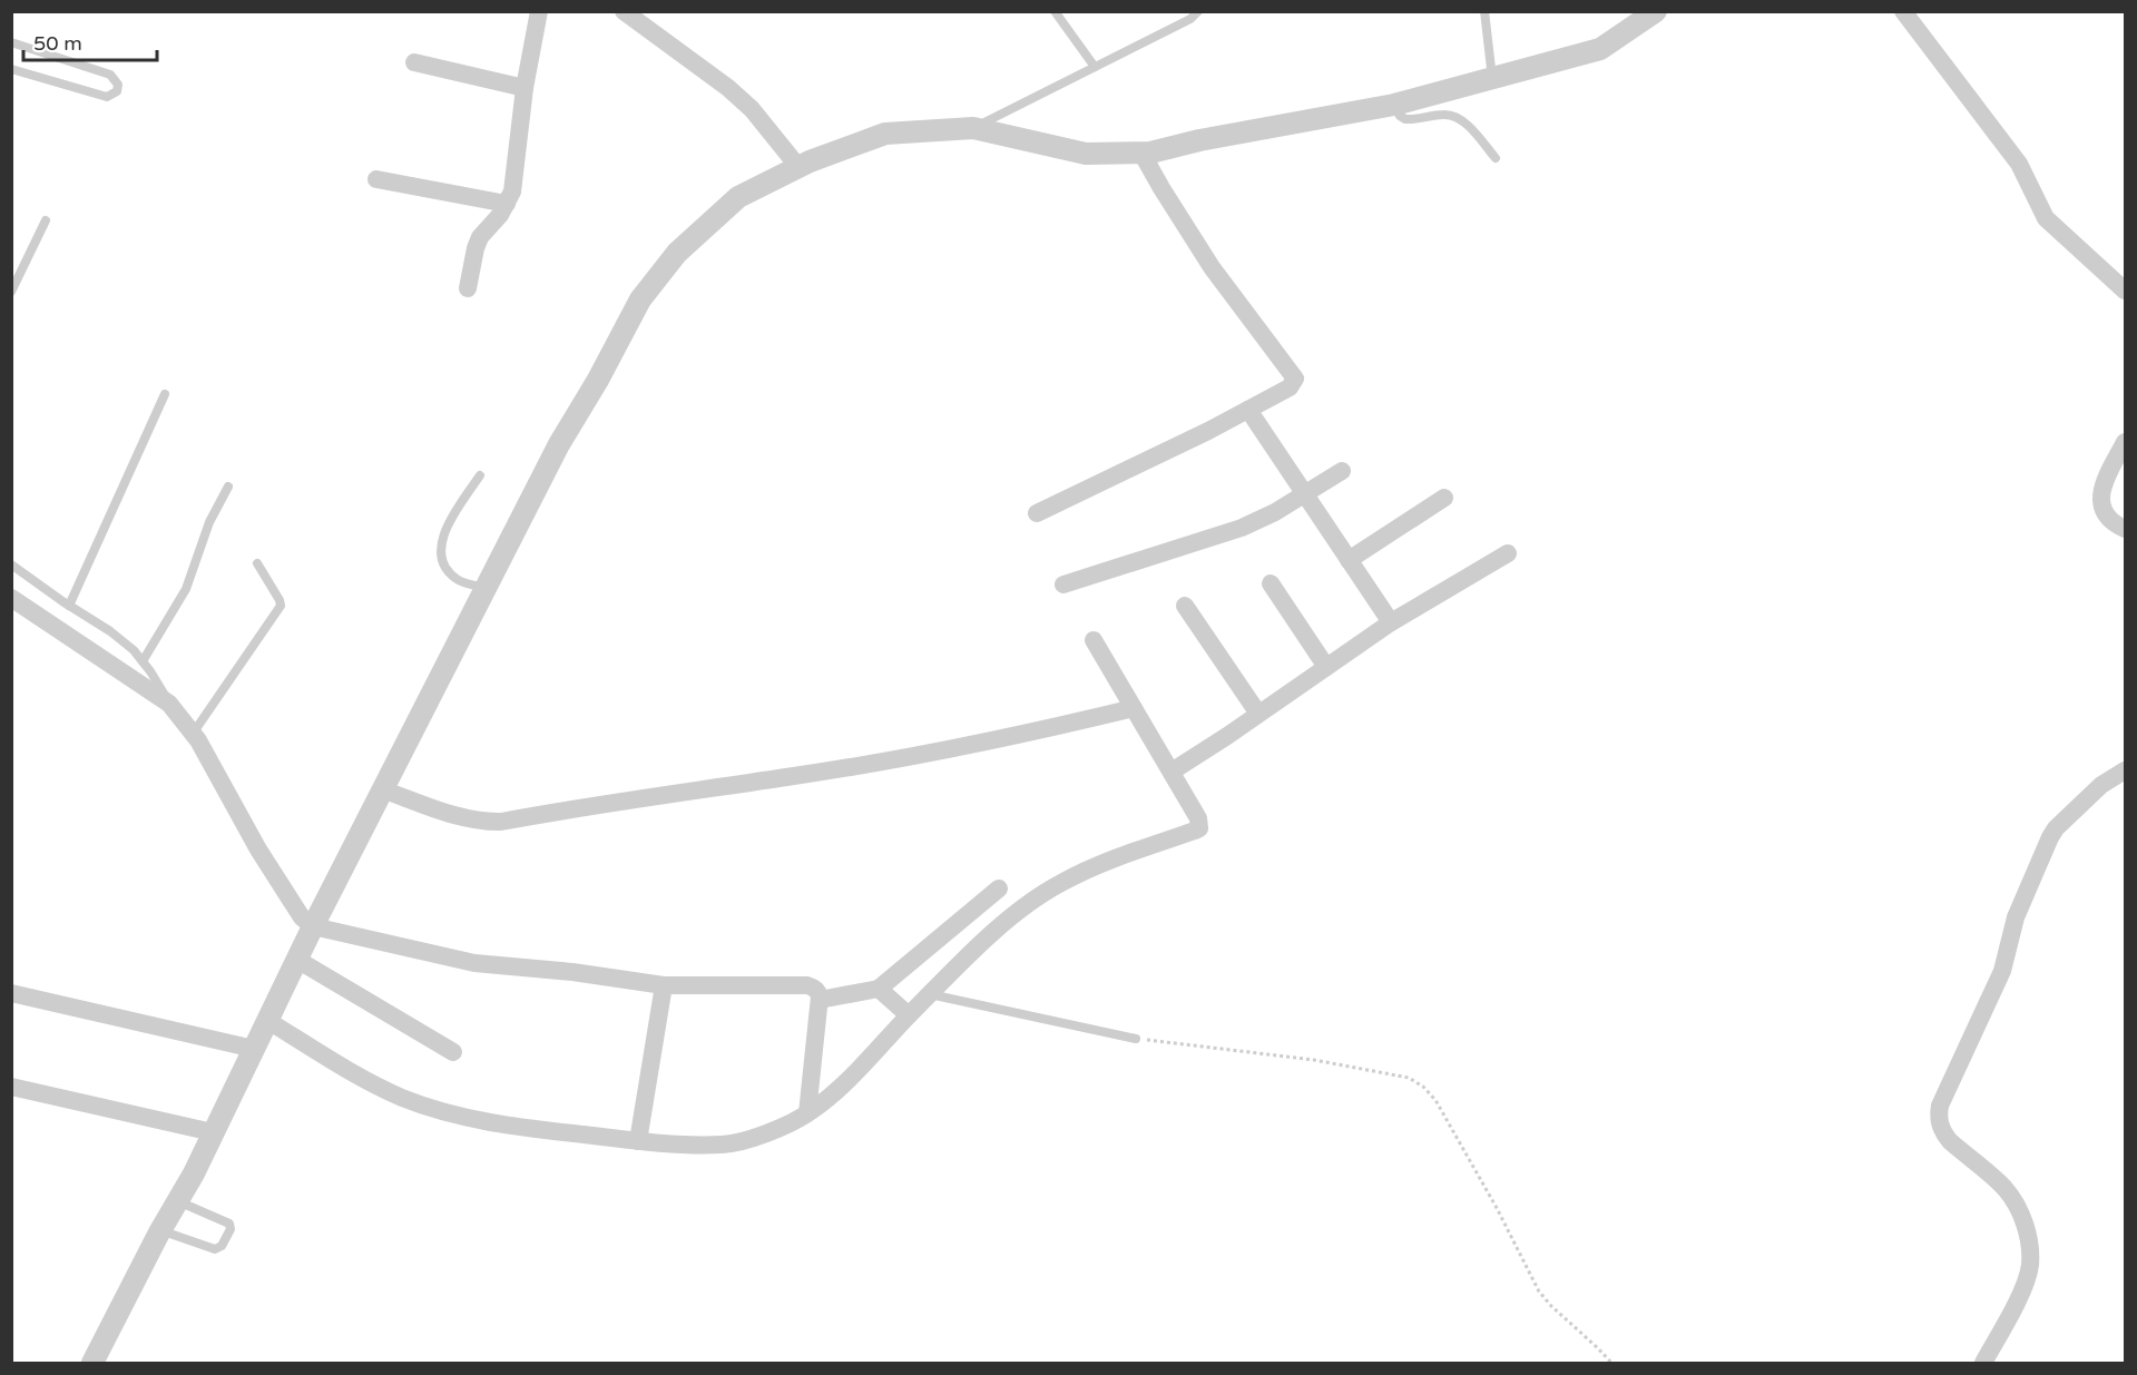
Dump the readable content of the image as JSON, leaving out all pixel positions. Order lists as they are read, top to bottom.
{
  "scale_bar": "50 m"
}
